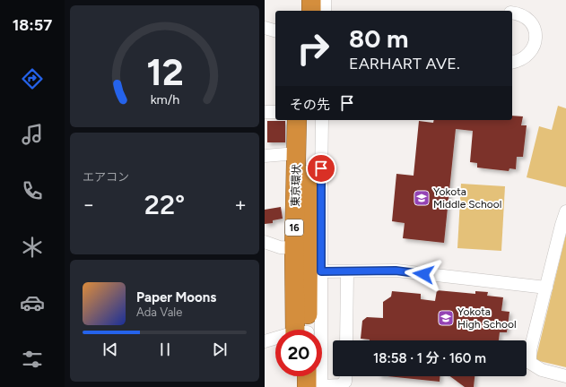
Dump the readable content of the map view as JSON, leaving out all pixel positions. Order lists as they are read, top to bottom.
{
  "streets": {
    "highway": ["東京環状", "16"]
  },
  "places": {
    "school or university": ["Yokota Middle School", "Yokota High School"]
  },
  "page": {
    "tabs": "18:57",
    "turn": ["80 m", "EARHART AVE."],
    "then": "その先",
    "tile": "エアコン",
    "heat": ["−", "22°", "+"],
    "song": ["Paper Moons", "Ada Vale"],
    "limit": "20",
    "trip": "18:58 · 1 分 · 160 m",
    "gauge": ["12", "km/h"]
  }
}
